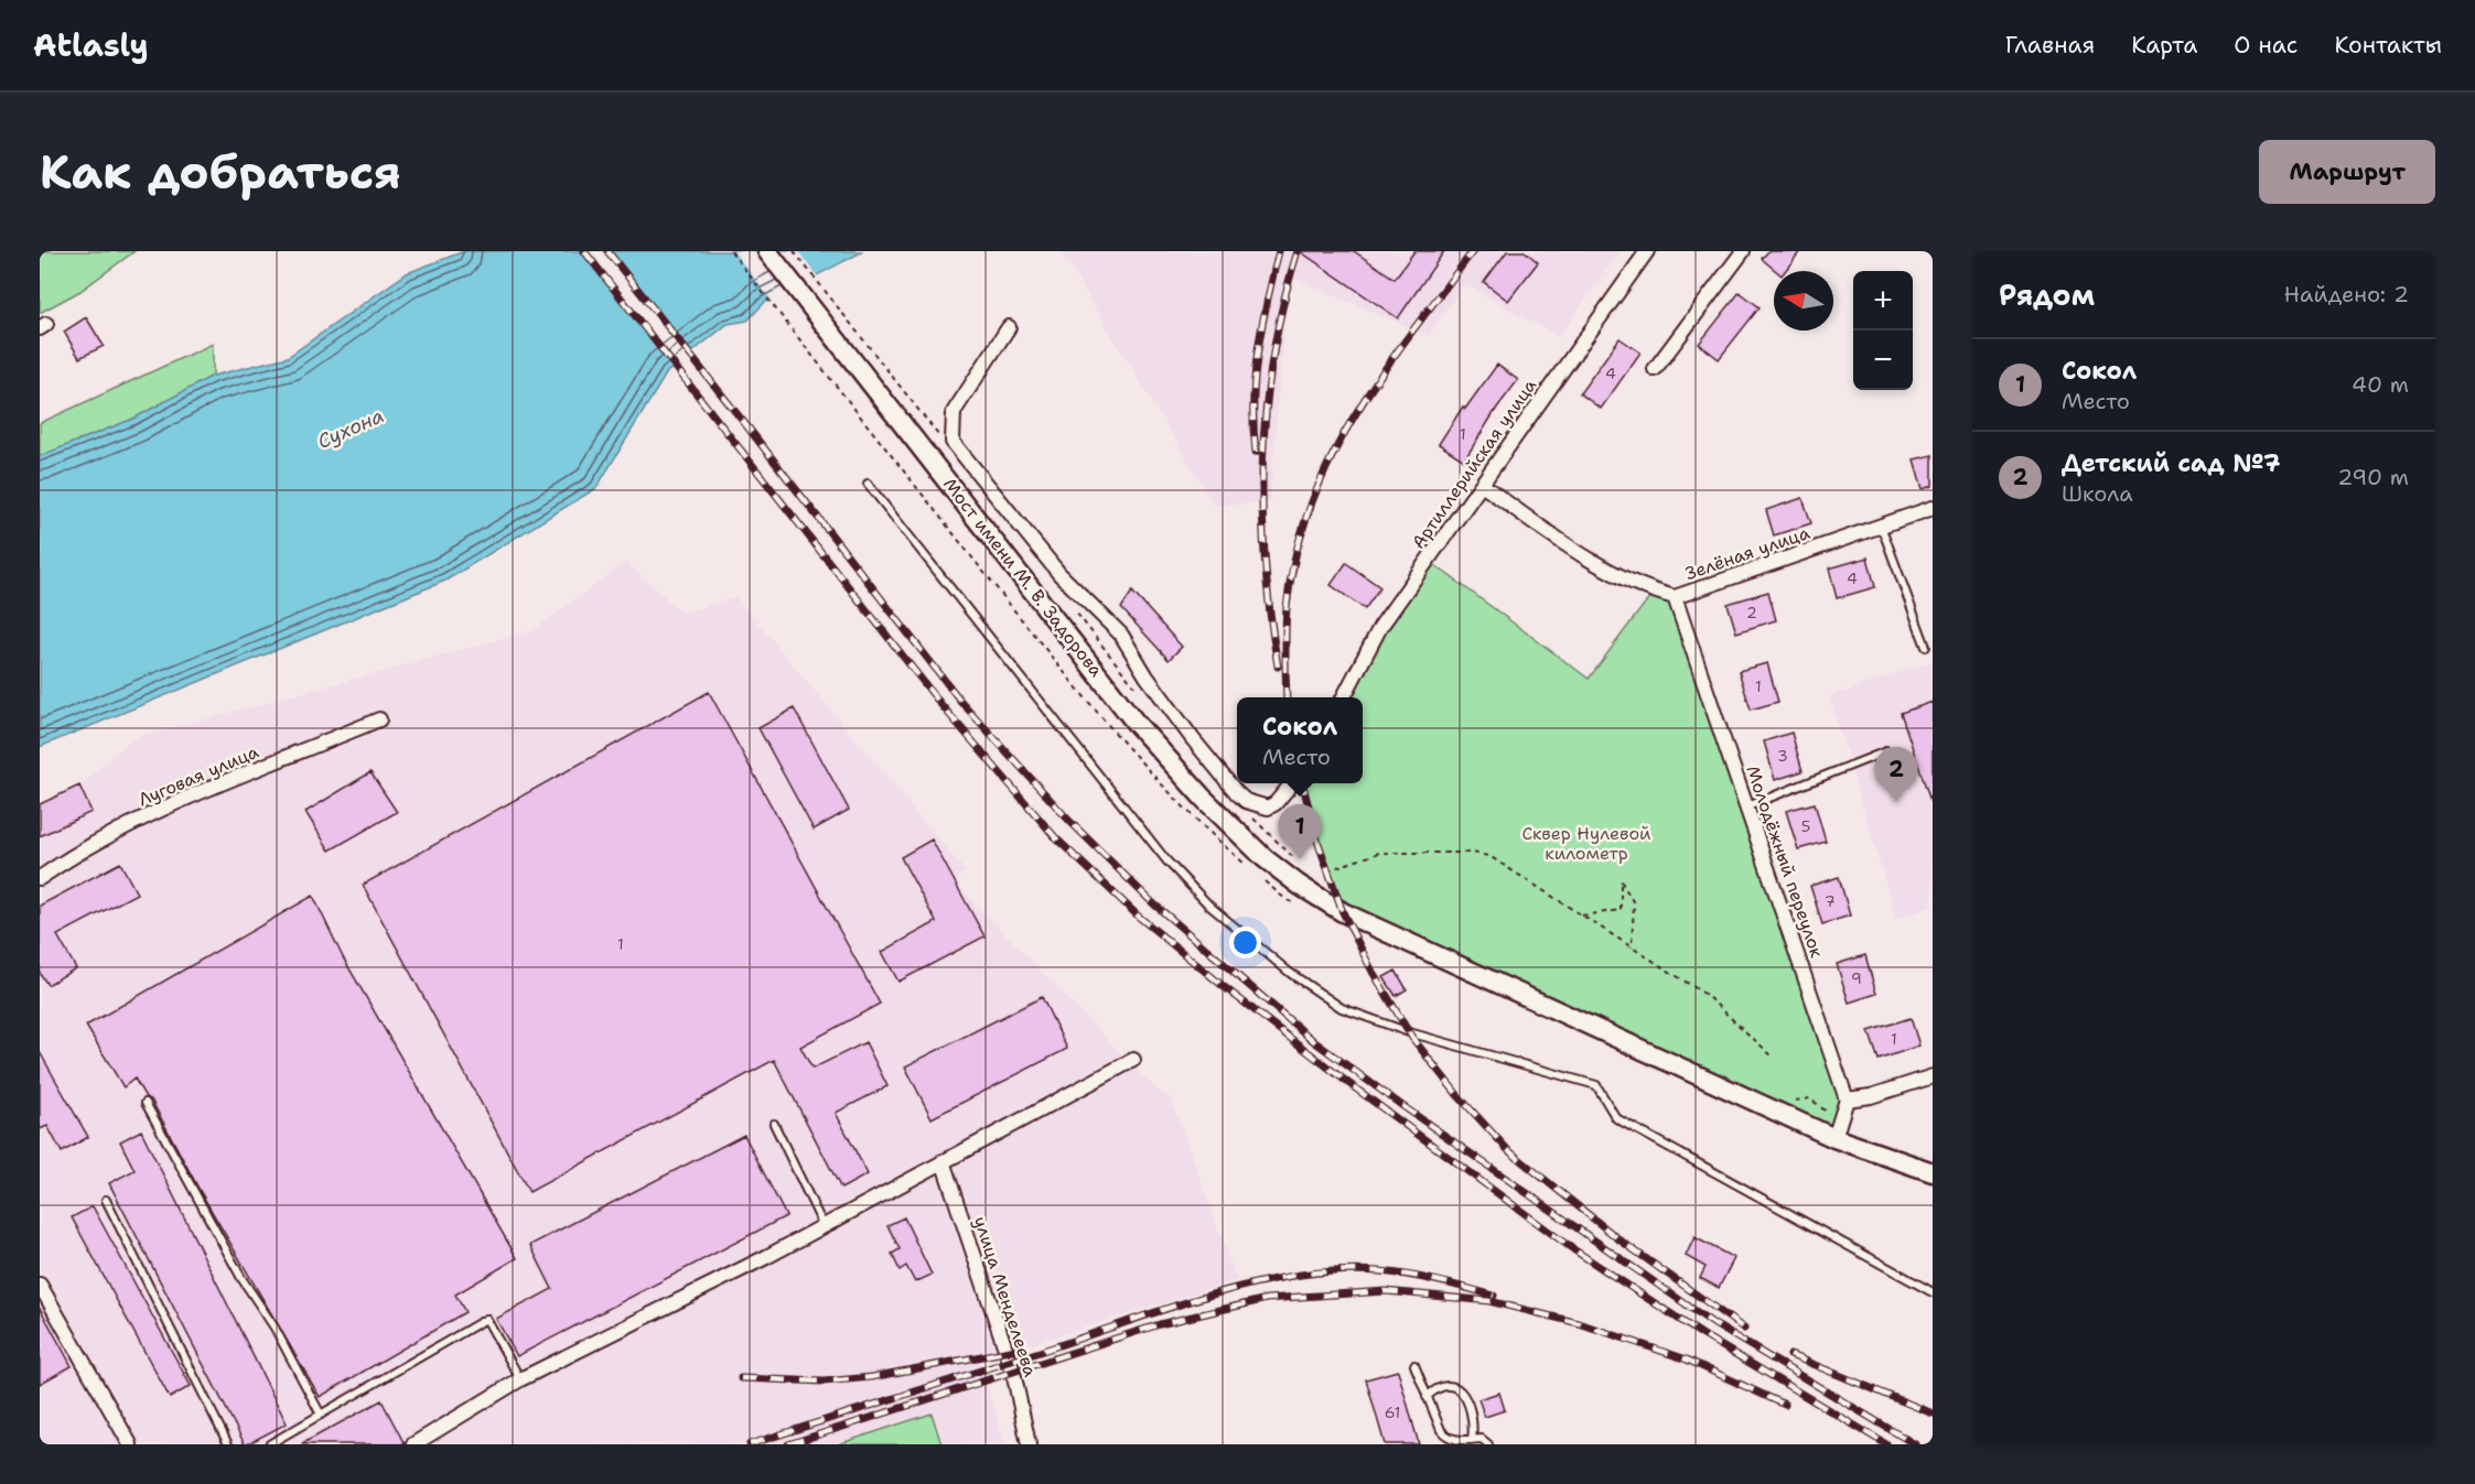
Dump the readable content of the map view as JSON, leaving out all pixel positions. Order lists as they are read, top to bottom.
{
  "streets": {
    "main road": ["Мост имени М. В. Задорова"],
    "street": [
      "Артиллерийская улица",
      "Зелёная улица",
      "Луговая улица",
      "Молодёжный переулок",
      "улица Менделеева"
    ]
  },
  "crossings": [
    ["Артиллерийская улица", "Зелёная улица"],
    ["Зелёная улица", "Молодёжный переулок"]
  ],
  "water": ["Сухона"],
  "parks": ["Сквер Нулевой километр"],
  "house_numbers": [
    "4",
    "1",
    "4",
    "2",
    "1",
    "3",
    "5",
    "7",
    "1",
    "9",
    "1",
    "61"
  ],
  "north": "left",
  "page": {
    "header": "Atlasly",
    "nav": [
      "Главная",
      "Карта",
      "О нас",
      "Контакты"
    ],
    "buttons": "Маршрут",
    "title": "Как добраться",
    "heading": ["Рядом", "Найдено: 2"],
    "map_buttons": ["+", "−"],
    "list": [
      {
        "mark": "1",
        "name": "Сокол",
        "note": "Место",
        "value": "40 m"
      },
      {
        "mark": "2",
        "name": "Детский сад №7",
        "note": "Школа",
        "value": "290 m"
      }
    ],
    "popup": ["Сокол", "Место"],
    "pins": ["2", "1"]
  }
}
